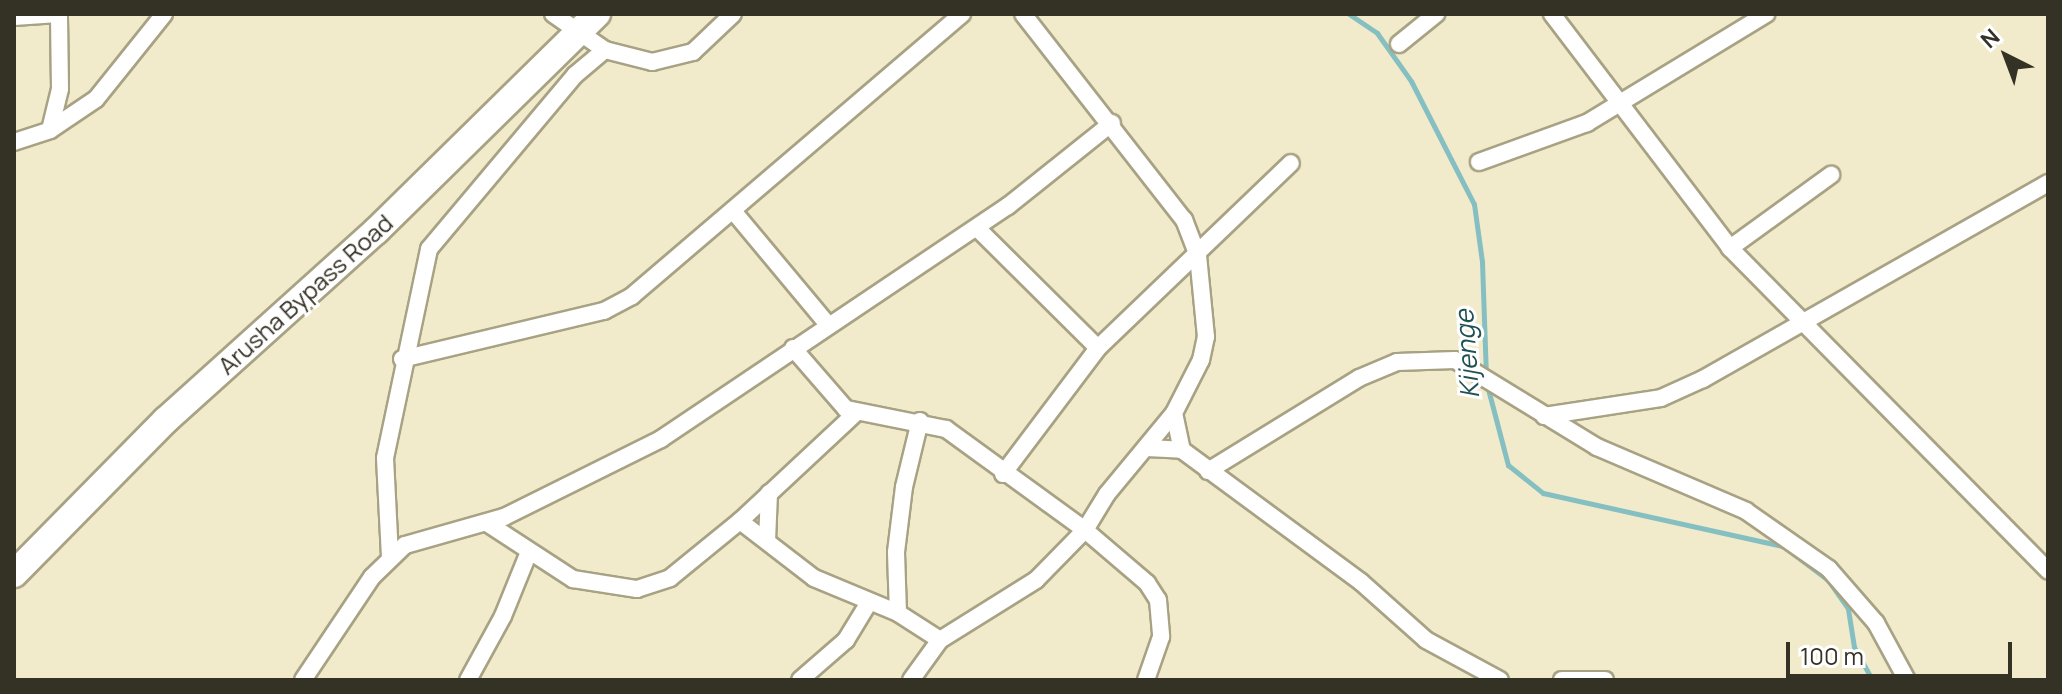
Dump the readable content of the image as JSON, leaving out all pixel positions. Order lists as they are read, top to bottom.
{
  "streets": {
    "main road": ["Arusha Bypass Road"]
  },
  "water": ["Kijenge"],
  "scale_bar": "100 m",
  "north": "top left"
}
